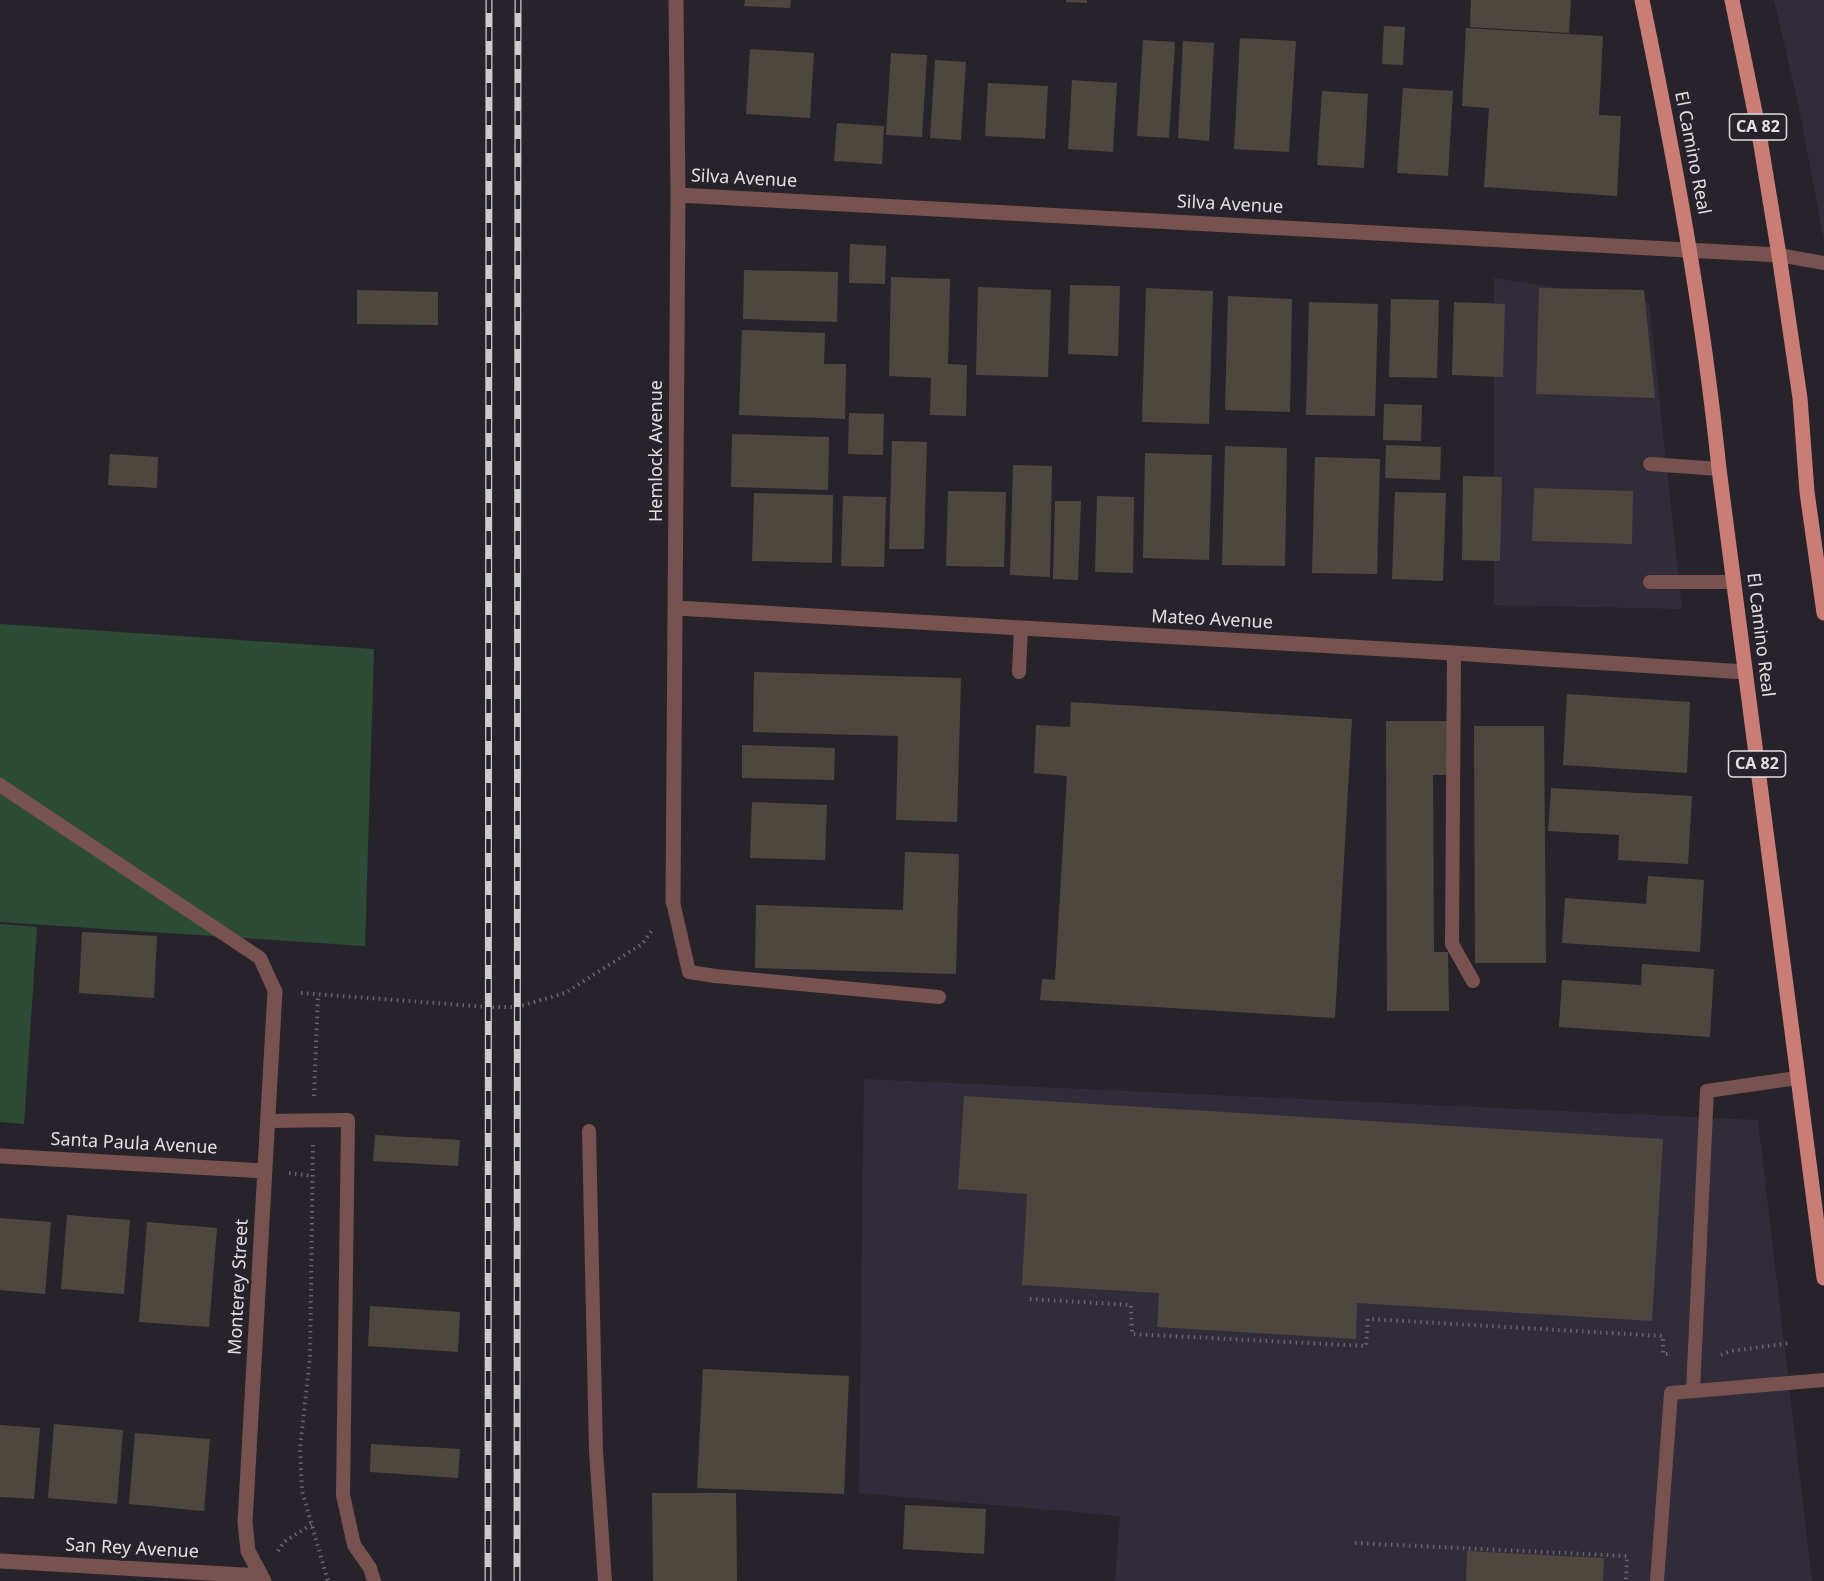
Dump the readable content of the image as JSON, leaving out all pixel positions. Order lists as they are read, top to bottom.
{
  "streets": {
    "main road": ["CA 82", "El Camino Real"],
    "street": [
      "Silva Avenue",
      "Hemlock Avenue",
      "Mateo Avenue",
      "Santa Paula Avenue",
      "Monterey Street",
      "San Rey Avenue"
    ]
  },
  "crossings": [
    ["CA 82", "Silva Avenue"],
    ["El Camino Real", "Silva Avenue"],
    ["El Camino Real", "Mateo Avenue"],
    ["Silva Avenue", "Hemlock Avenue"],
    ["Hemlock Avenue", "Mateo Avenue"],
    ["Santa Paula Avenue", "Monterey Street"],
    ["Monterey Street", "San Rey Avenue"]
  ]
}
